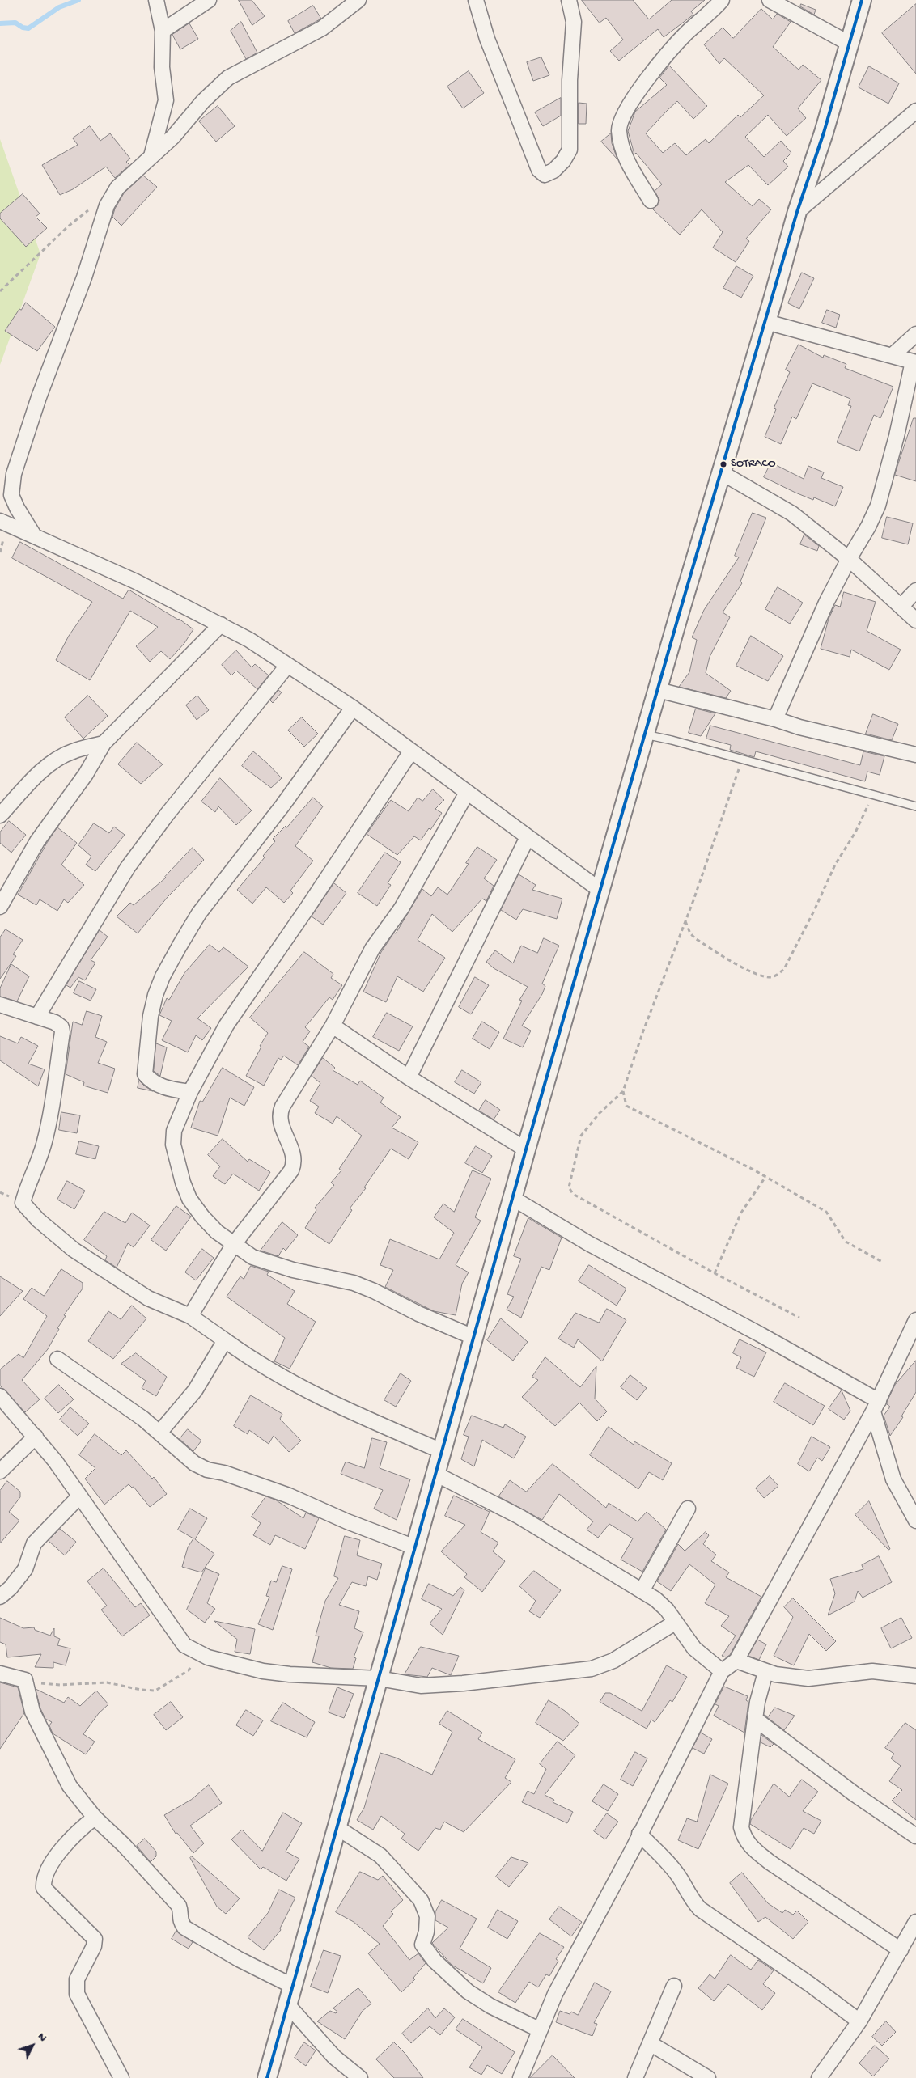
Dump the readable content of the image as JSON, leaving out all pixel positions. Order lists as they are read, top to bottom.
{
  "places": ["SOTRACO"],
  "north": "top right"
}
